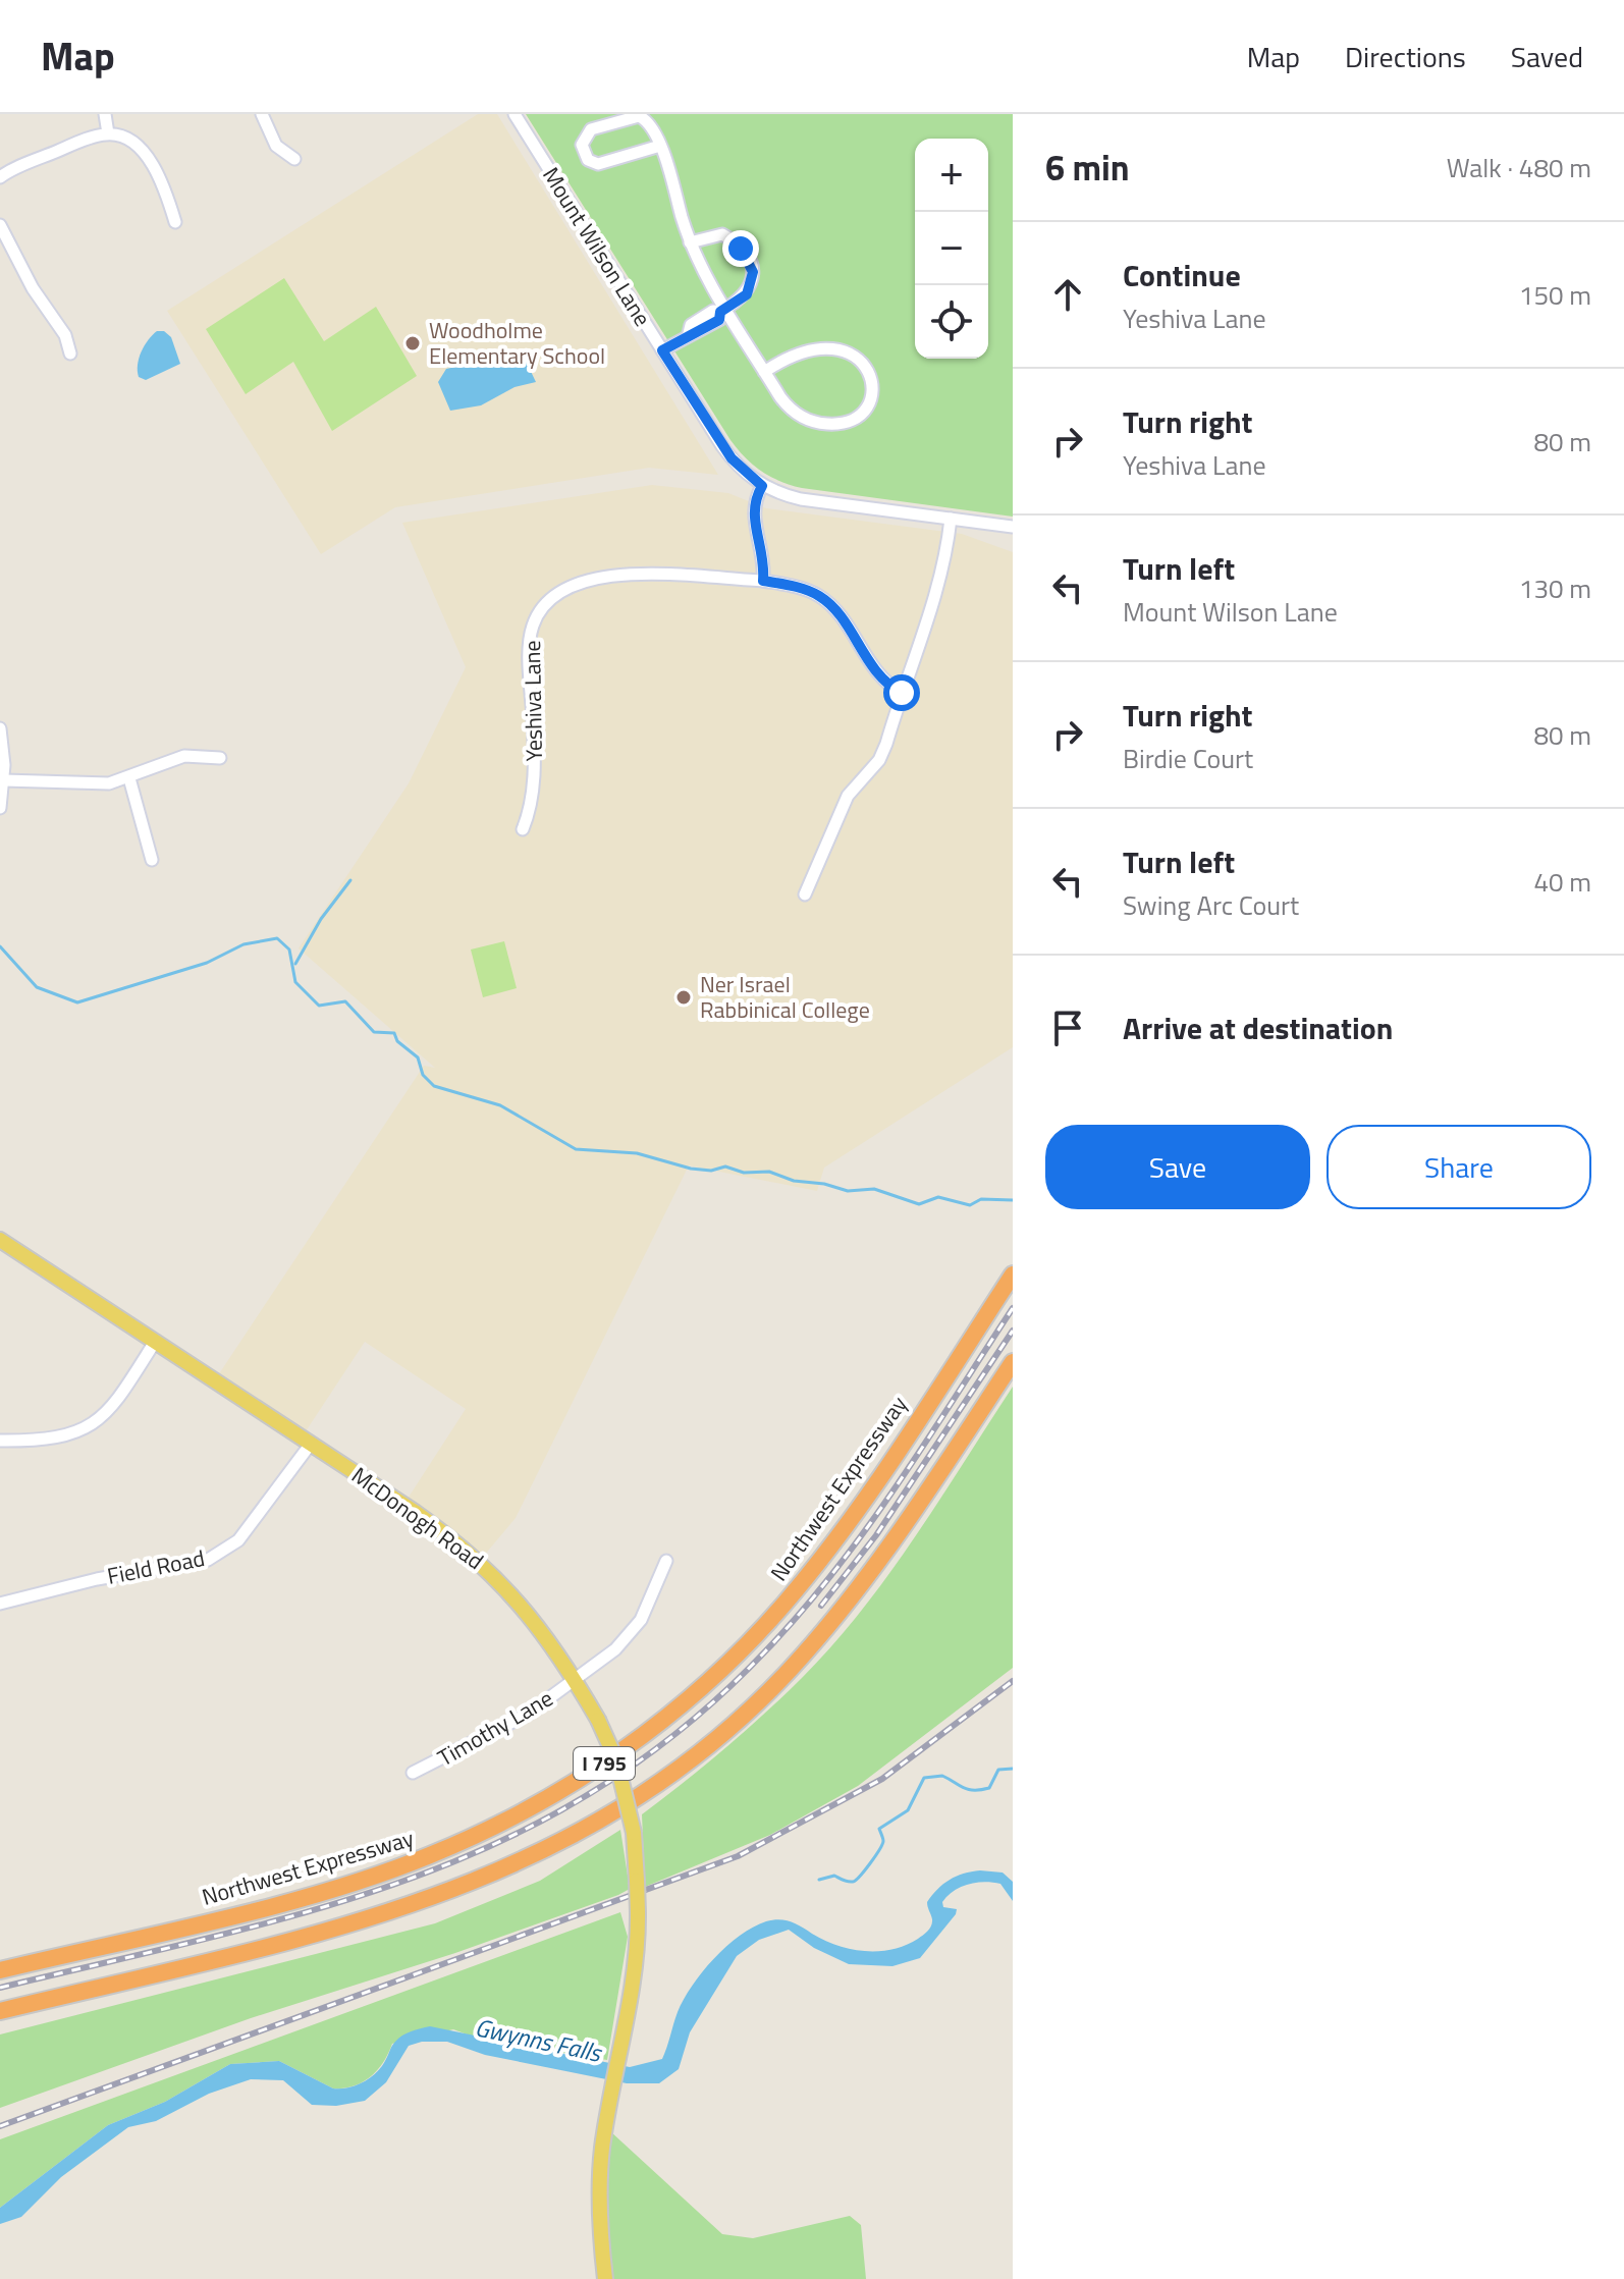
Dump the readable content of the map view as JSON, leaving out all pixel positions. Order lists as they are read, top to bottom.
{
  "streets": {
    "highway": ["Northwest Expressway", "I 795"],
    "main road": ["McDonogh Road"],
    "street": [
      "Mount Wilson Lane",
      "Yeshiva Lane",
      "Field Road",
      "Timothy Lane"
    ]
  },
  "crossings": [
    ["McDonogh Road", "Field Road"],
    ["McDonogh Road", "Timothy Lane"]
  ],
  "water": ["Gwynns Falls"],
  "places": ["Woodholme Elementary School", "Ner Israel Rabbinical College"],
  "page": {
    "header": "Map",
    "nav": ["Map", "Directions", "Saved"],
    "heading": ["6 min", "Walk · 480 m"],
    "map_buttons": ["+", "−"],
    "list": [
      ["Continue", "Yeshiva Lane", "150 m"],
      ["Turn right", "Yeshiva Lane", "80 m"],
      ["Turn left", "Mount Wilson Lane", "130 m"],
      ["Turn right", "Birdie Court", "80 m"],
      ["Turn left", "Swing Arc Court", "40 m"],
      "Arrive at destination"
    ],
    "buttons": ["Save", "Share"]
  }
}
